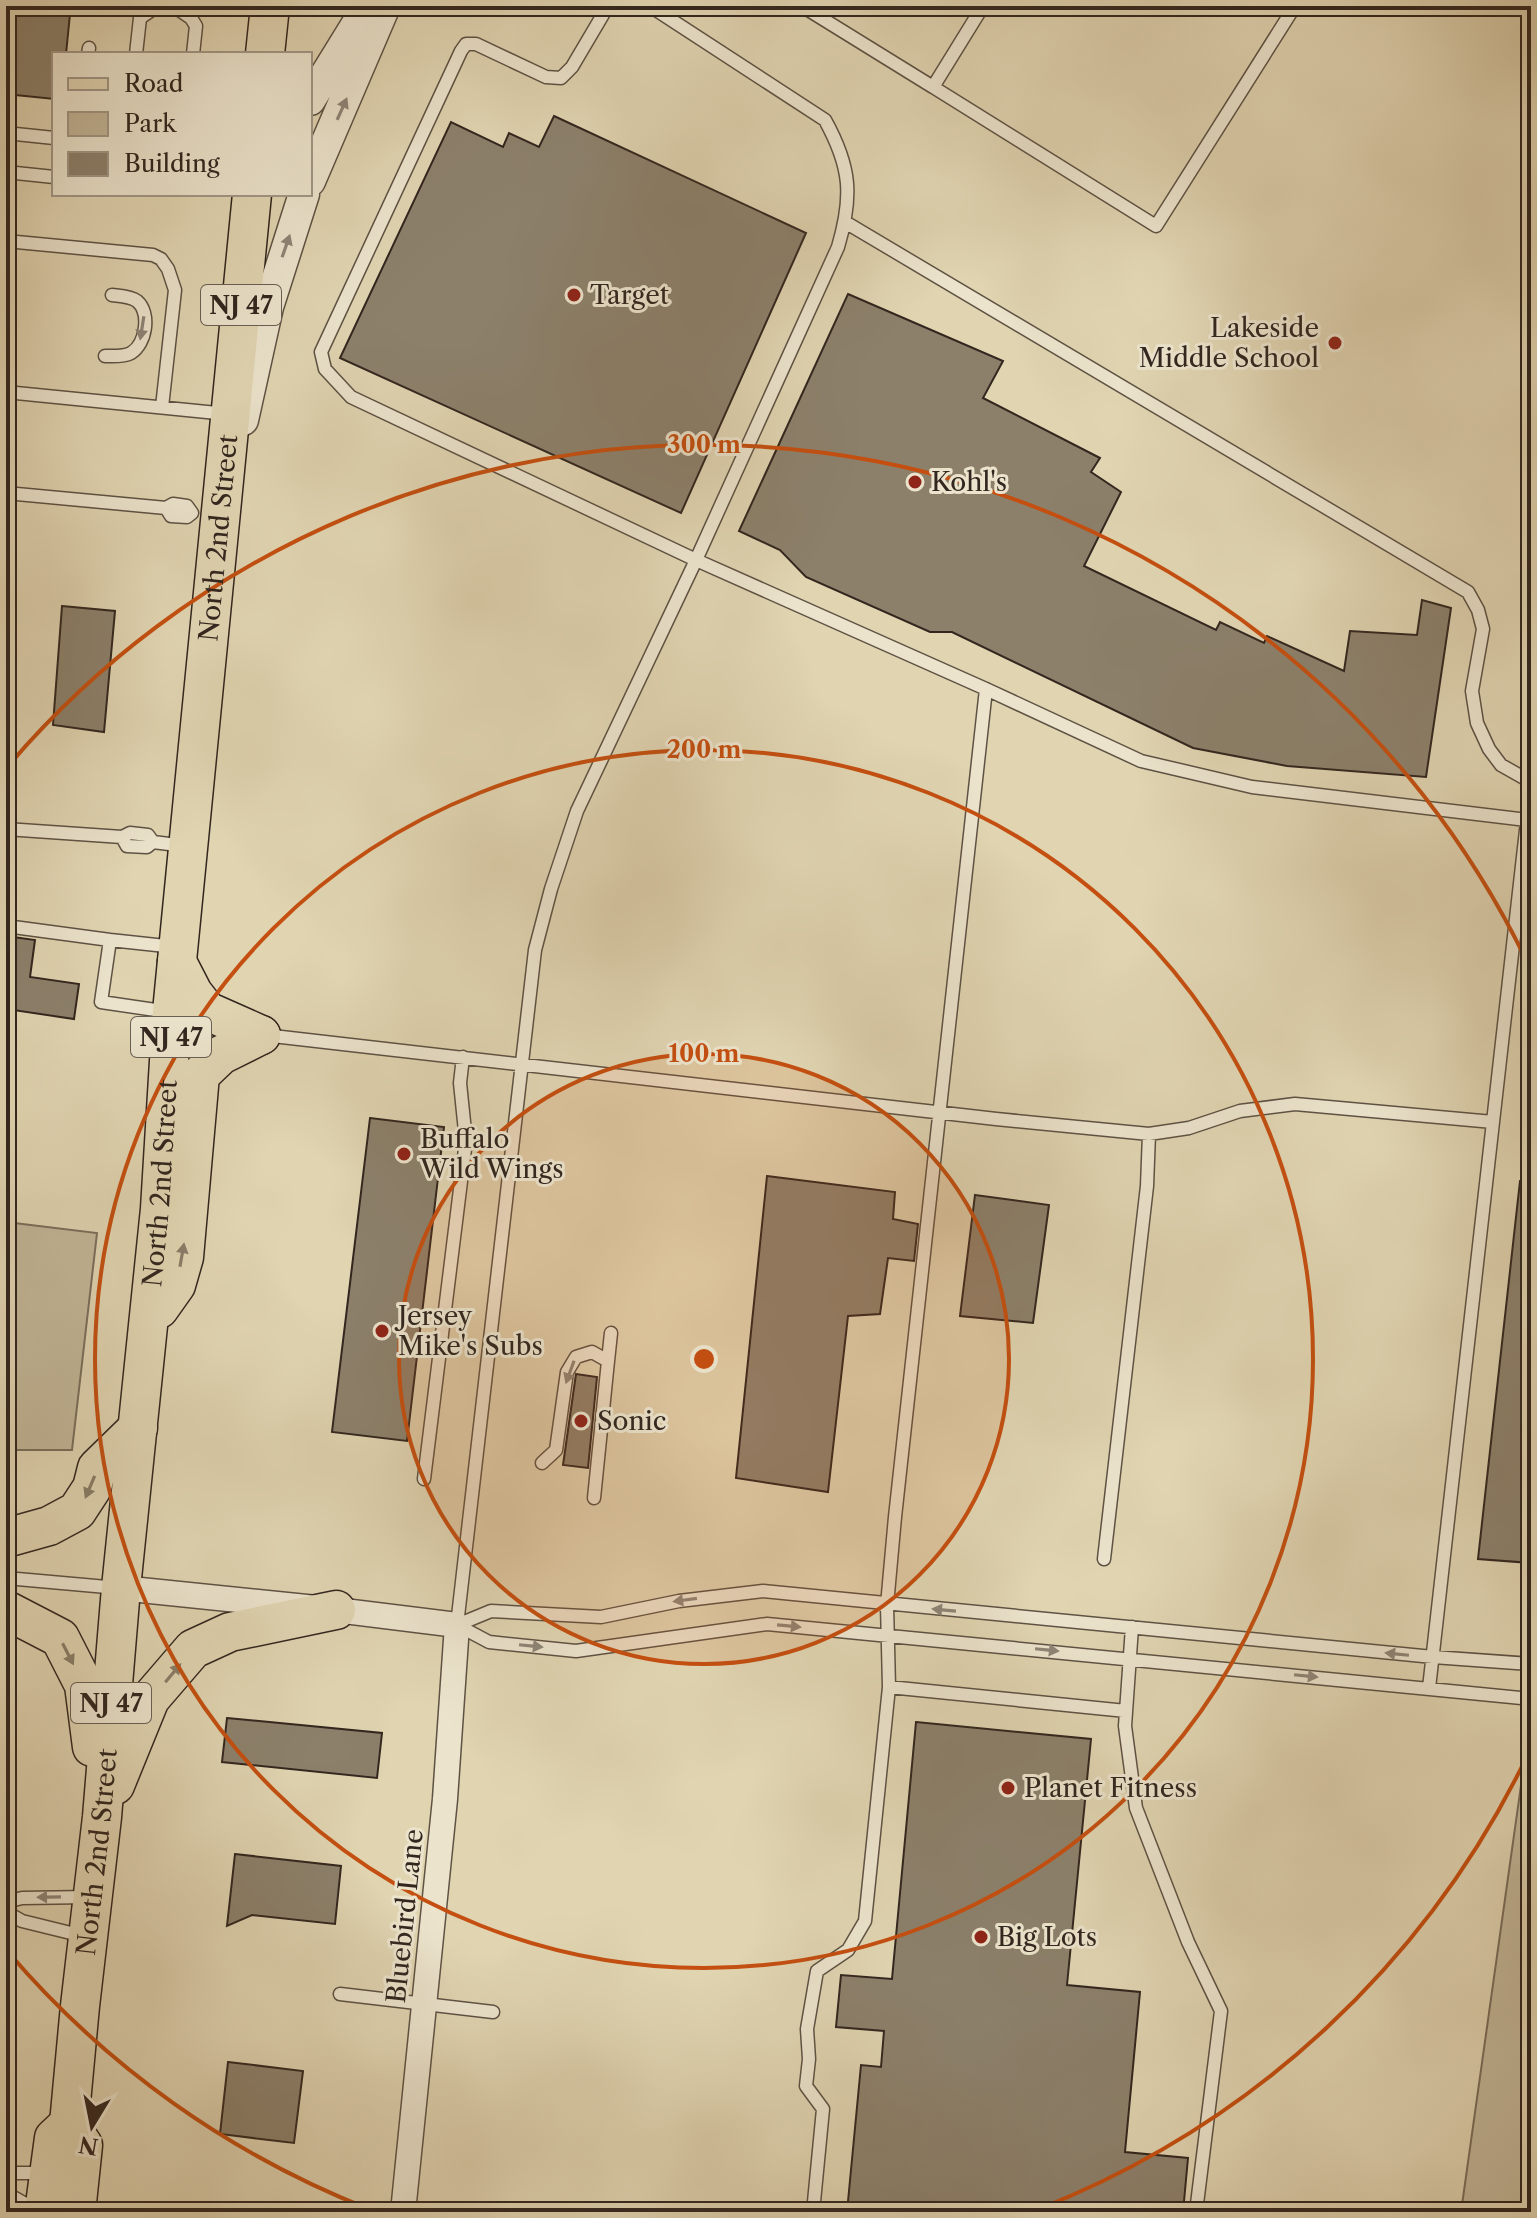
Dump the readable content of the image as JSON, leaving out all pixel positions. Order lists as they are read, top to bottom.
{
  "streets": {
    "main road": ["NJ 47", "North 2nd Street"],
    "street": ["Bluebird Lane"]
  },
  "places": [
    "Target",
    "Lakeside Middle School",
    "Kohl's",
    "Buffalo Wild Wings",
    "Jersey Mike's Subs",
    "Sonic",
    "Planet Fitness",
    "Big Lots"
  ],
  "legend": ["Road", "Park", "Building"],
  "north": "bottom",
  "rings": ["300 m", "200 m", "100 m"]
}
